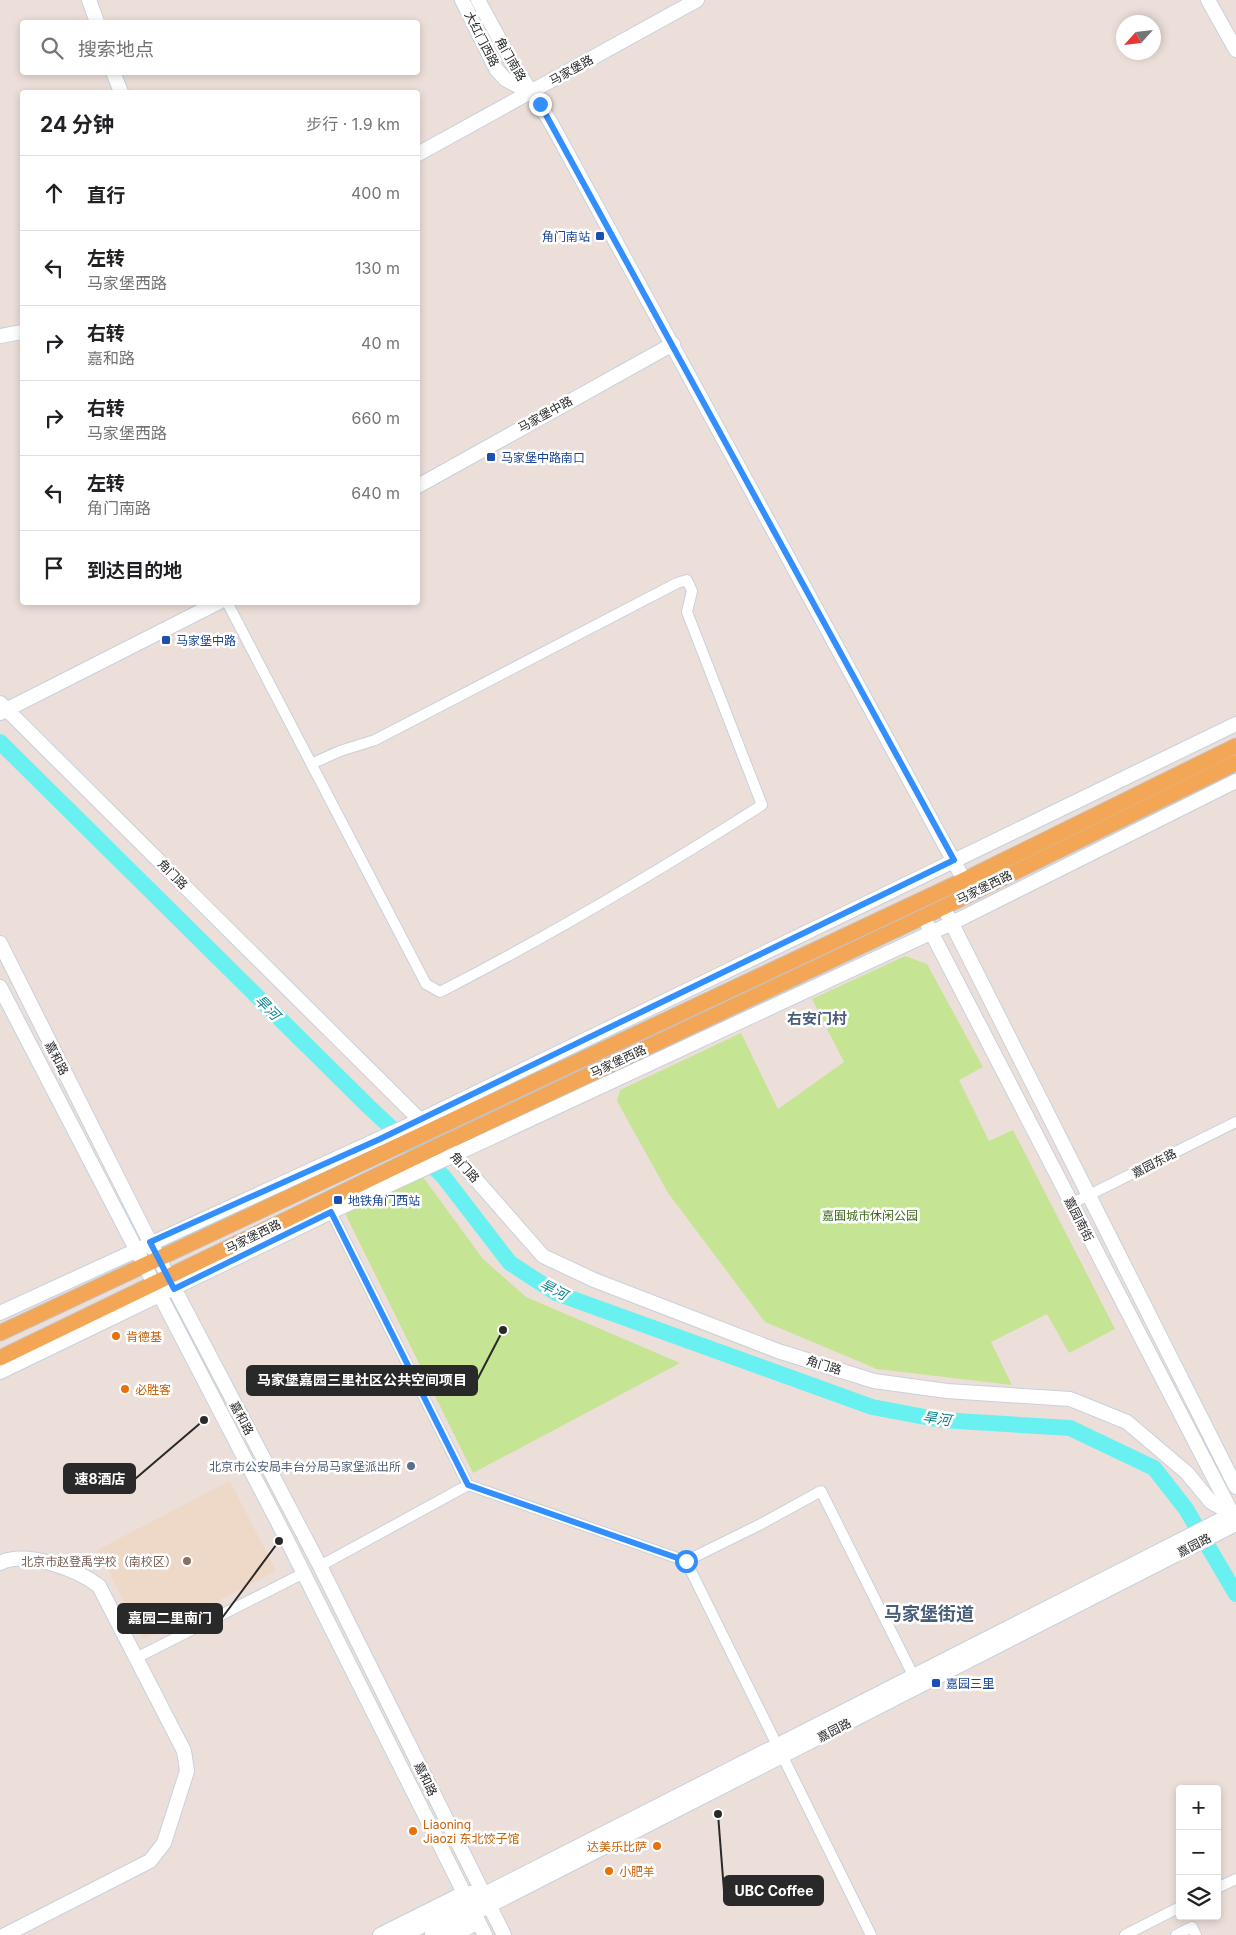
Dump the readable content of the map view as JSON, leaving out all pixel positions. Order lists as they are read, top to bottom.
{
  "streets": {
    "main road": ["马家堡西路"],
    "street": [
      "大红门西路",
      "角门南路",
      "马家堡路",
      "马家堡中路",
      "角门路",
      "嘉和路",
      "嘉园东路",
      "嘉园南街",
      "嘉园路"
    ]
  },
  "crossings": [
    ["大红门西路", "角门南路"],
    ["大红门西路", "马家堡路"],
    ["角门南路", "马家堡路"],
    ["角门南路", "马家堡中路"],
    ["角门南路", "马家堡西路"],
    ["角门路", "马家堡西路"],
    ["角门路", "嘉园南街"],
    ["角门路", "嘉园路"],
    ["马家堡西路", "嘉和路"],
    ["马家堡西路", "嘉园南街"],
    ["嘉和路", "嘉园路"],
    ["嘉园东路", "嘉园南街"],
    ["嘉园南街", "嘉园路"]
  ],
  "districts": ["右安门村", "马家堡街道"],
  "water": ["旱河"],
  "parks": ["嘉囿城市休闲公园"],
  "places": {
    "transit": [
      "角门南站",
      "马家堡中路南口",
      "马家堡中路",
      "地铁角门西站",
      "嘉园三里"
    ],
    "other": [
      "马家堡嘉园三里社区公共空间项目",
      "肯德基",
      "必胜客",
      "速8酒店",
      "北京市公安局丰台分局马家堡派出所",
      "嘉园二里南门",
      "北京市赵登禹学校（南校区）",
      "UBC Coffee",
      "Liaoning Jiaozi 东北饺子馆",
      "达美乐比萨",
      "小肥羊"
    ]
  },
  "north": "bottom left",
  "page": {
    "search": "搜索地点",
    "heading": ["24 分钟", "步行 · 1.9 km"],
    "list": [
      ["直行", "400 m"],
      ["左转", "马家堡西路", "130 m"],
      ["右转", "嘉和路", "40 m"],
      ["右转", "马家堡西路", "660 m"],
      ["左转", "角门南路", "640 m"],
      "到达目的地"
    ],
    "map_buttons": ["+", "−"]
  }
}
